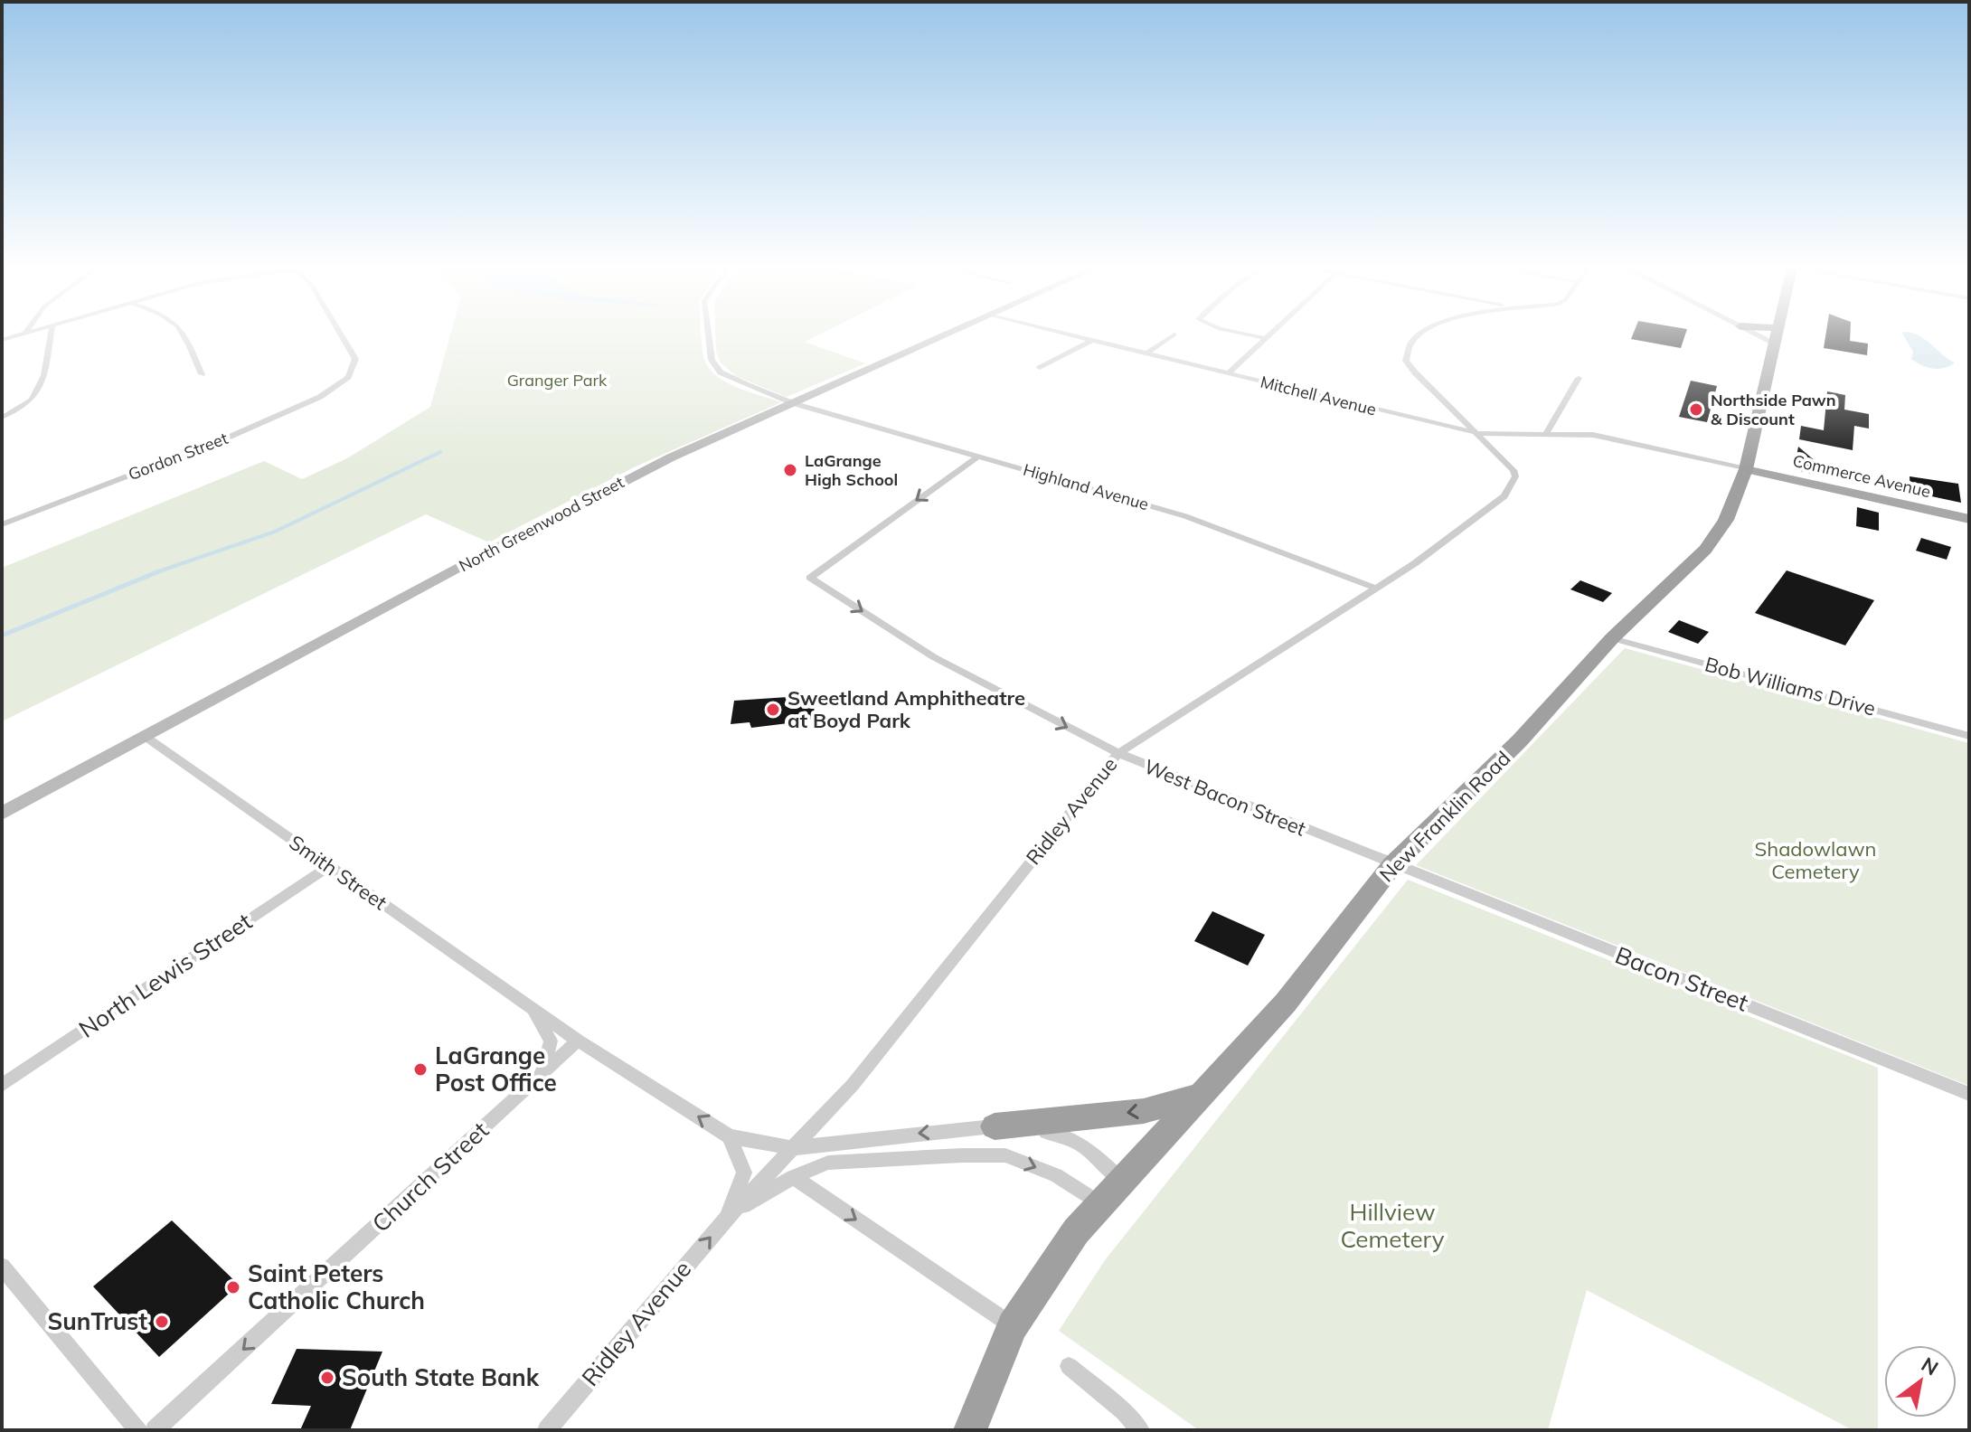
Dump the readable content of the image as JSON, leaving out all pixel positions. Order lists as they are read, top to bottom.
{
  "streets": {
    "highway": ["New Franklin Road"],
    "main road": ["Commerce Avenue", "North Greenwood Street"],
    "street": [
      "Mitchell Avenue",
      "Gordon Street",
      "Highland Avenue",
      "Bob Williams Drive",
      "West Bacon Street",
      "Ridley Avenue",
      "Smith Street",
      "North Lewis Street",
      "Bacon Street",
      "Church Street"
    ]
  },
  "crossings": [
    ["Mitchell Avenue", "Ridley Avenue"],
    ["Commerce Avenue", "New Franklin Road"],
    ["Highland Avenue", "North Greenwood Street"],
    ["Highland Avenue", "West Bacon Street"],
    ["Highland Avenue", "Ridley Avenue"],
    ["North Greenwood Street", "Smith Street"],
    ["Bob Williams Drive", "New Franklin Road"],
    ["West Bacon Street", "Ridley Avenue"],
    ["West Bacon Street", "New Franklin Road"],
    ["West Bacon Street", "Bacon Street"],
    ["Ridley Avenue", "New Franklin Road"],
    ["Ridley Avenue", "Smith Street"],
    ["New Franklin Road", "Smith Street"],
    ["New Franklin Road", "Bacon Street"],
    ["Smith Street", "North Lewis Street"],
    ["Smith Street", "Church Street"]
  ],
  "one_way": ["Church Street"],
  "parks": ["Granger Park", "Shadowlawn Cemetery", "Hillview Cemetery"],
  "places": [
    "Northside Pawn & Discount",
    "LaGrange High School",
    "Sweetland Amphitheatre at Boyd Park",
    "LaGrange Post Office",
    "Saint Peters Catholic Church",
    "SunTrust",
    "South State Bank"
  ],
  "north": "top right"
}
